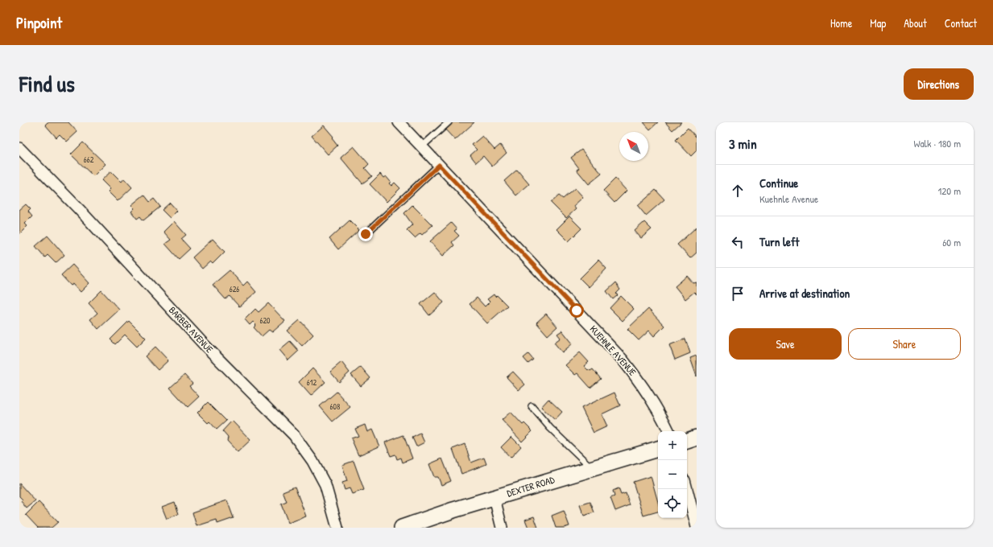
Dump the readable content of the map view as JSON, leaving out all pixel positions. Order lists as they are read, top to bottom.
{
  "streets": {
    "main road": ["DEXTER ROAD"],
    "street": ["BARBER AVENUE", "KUEHNLE AVENUE"]
  },
  "house_numbers": [
    "662",
    "626",
    "620",
    "612",
    "608"
  ],
  "north": "top left",
  "page": {
    "header": "Pinpoint",
    "nav": [
      "Home",
      "Map",
      "About",
      "Contact"
    ],
    "title": "Find us",
    "buttons": [
      "Directions",
      ["Save", "Share"]
    ],
    "heading": ["3 min", "Walk · 180 m"],
    "list": [
      ["Continue", "Kuehnle Avenue", "120 m"],
      ["Turn left", "60 m"],
      "Arrive at destination"
    ],
    "map_buttons": ["+", "−"]
  }
}
